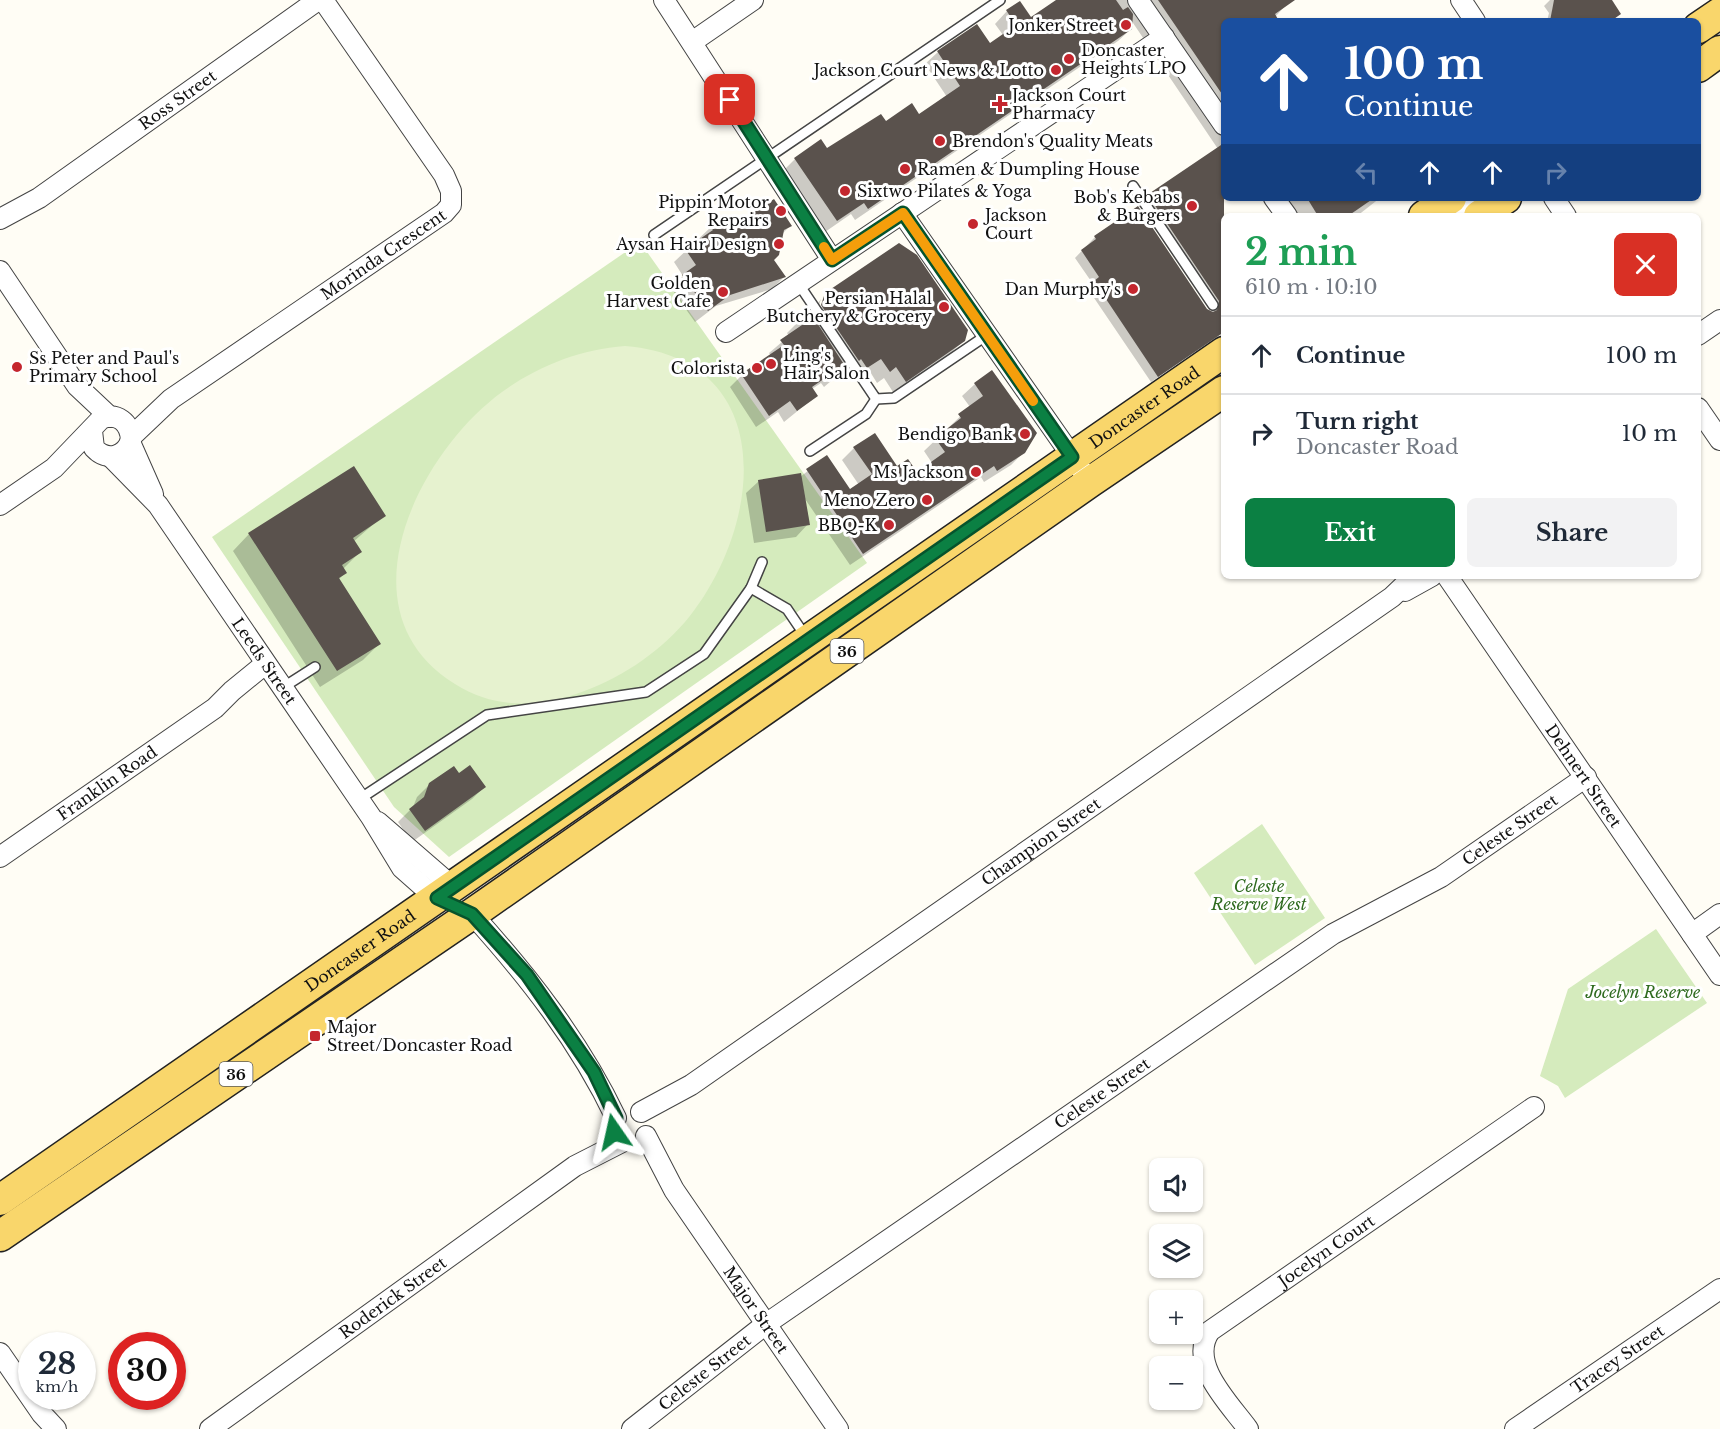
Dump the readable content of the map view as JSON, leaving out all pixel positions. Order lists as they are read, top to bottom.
{
  "streets": {
    "main road": ["Doncaster Road", "36"],
    "street": [
      "Ross Street",
      "Morinda Crescent",
      "Leeds Street",
      "Dehnert Street",
      "Franklin Road",
      "Celeste Street",
      "Champion Street",
      "Jocelyn Court",
      "Roderick Street",
      "Major Street",
      "Tracey Street"
    ]
  },
  "crossings": [
    ["Morinda Crescent", "Leeds Street"],
    ["Doncaster Road", "Leeds Street"],
    ["Doncaster Road", "Major Street"],
    ["Leeds Street", "Franklin Road"],
    ["Dehnert Street", "Celeste Street"],
    ["Celeste Street", "Major Street"],
    ["Champion Street", "Roderick Street"],
    ["Champion Street", "Major Street"],
    ["Roderick Street", "Major Street"]
  ],
  "parks": ["Celeste Reserve West", "Jocelyn Reserve"],
  "places": {
    "other": [
      "Jonker Street",
      "Doncaster Heights LPO",
      "Jackson Court News & Lotto",
      "Brendon's Quality Meats",
      "Ramen & Dumpling House",
      "Sixtwo Pilates & Yoga",
      "Bob's Kebabs & Burgers",
      "Pippin Motor Repairs",
      "Jackson Court",
      "Aysan Hair Design",
      "Dan Murphy's",
      "Golden Harvest Cafe",
      "Persian Halal Butchery & Grocery",
      "Ling's Hair Salon",
      "Ss Peter and Paul's Primary School",
      "Colorista",
      "Bendigo Bank",
      "Ms Jackson",
      "Meno Zero",
      "BBQ-K"
    ],
    "health": ["Jackson Court Pharmacy"],
    "transit": ["Major Street/Doncaster Road"]
  },
  "page": {
    "turn": ["100 m", "Continue"],
    "heading": ["2 min", "610 m · 10:10"],
    "list": [
      {
        "name": "Continue",
        "value": "100 m"
      },
      {
        "name": "Turn right",
        "note": "Doncaster Road",
        "value": "10 m"
      }
    ],
    "buttons": ["Exit", "Share"],
    "map_buttons": ["+", "−"],
    "speed": "28 km/h",
    "limit": "30"
  }
}
